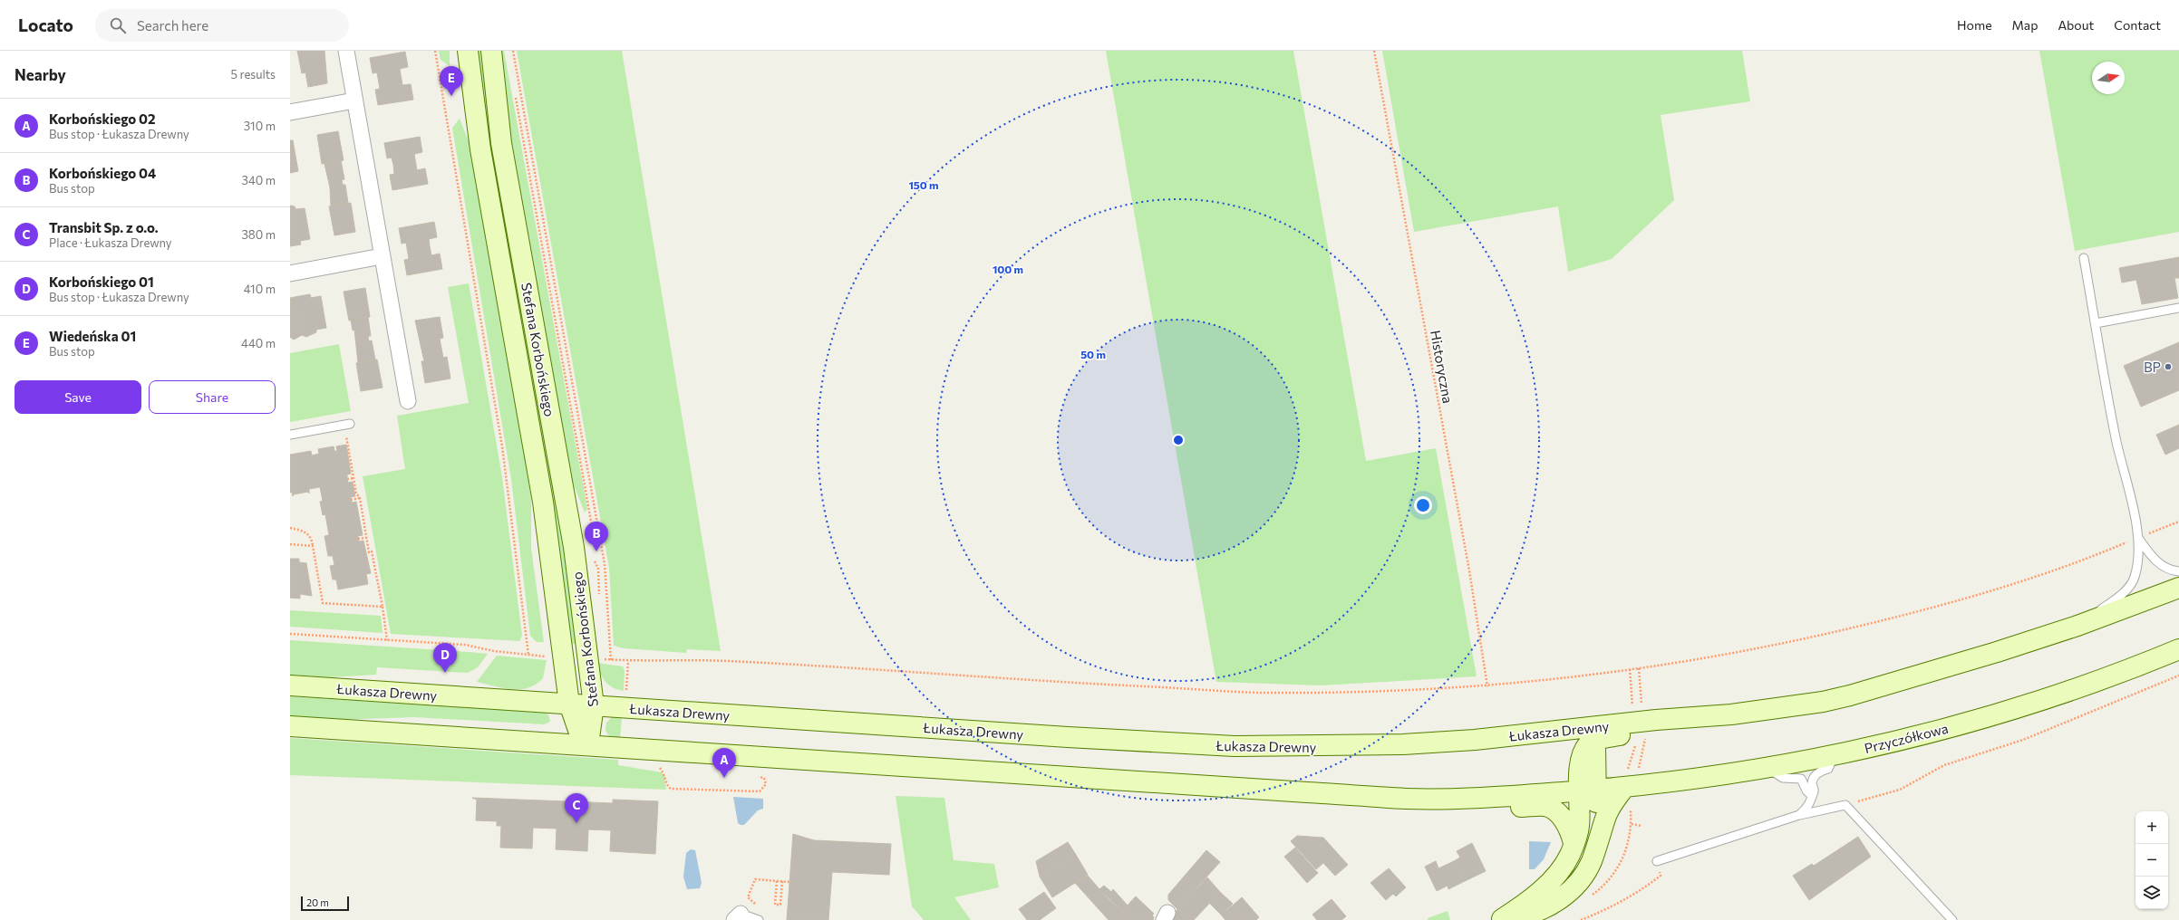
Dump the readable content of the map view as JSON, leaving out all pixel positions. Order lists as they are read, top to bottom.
{
  "streets": {
    "main road": ["Stefana Korbońskiego", "Łukasza Drewny", "Przyczółkowa"],
    "path": ["Historyczna"]
  },
  "crossings": [
    ["Stefana Korbońskiego", "Łukasza Drewny"]
  ],
  "places": ["BP"],
  "scale_bar": "20 m",
  "north": "right",
  "page": {
    "header": "Locato",
    "search": "Search here",
    "nav": [
      "Home",
      "Map",
      "About",
      "Contact"
    ],
    "heading": ["Nearby", "5 results"],
    "pins": [
      "E",
      "B",
      "D",
      "A",
      "C"
    ],
    "list": [
      {
        "mark": "A",
        "name": "Korbońskiego 02",
        "note": "Bus stop · Łukasza Drewny",
        "value": "310 m"
      },
      {
        "mark": "B",
        "name": "Korbońskiego 04",
        "note": "Bus stop",
        "value": "340 m"
      },
      {
        "mark": "C",
        "name": "Transbit Sp. z o.o.",
        "note": "Place · Łukasza Drewny",
        "value": "380 m"
      },
      {
        "mark": "D",
        "name": "Korbońskiego 01",
        "note": "Bus stop · Łukasza Drewny",
        "value": "410 m"
      },
      {
        "mark": "E",
        "name": "Wiedeńska 01",
        "note": "Bus stop",
        "value": "440 m"
      }
    ],
    "buttons": ["Save", "Share"],
    "map_buttons": ["+", "−"],
    "scale": "20 m"
  },
  "rings": ["150 m", "100 m", "50 m"]
}
